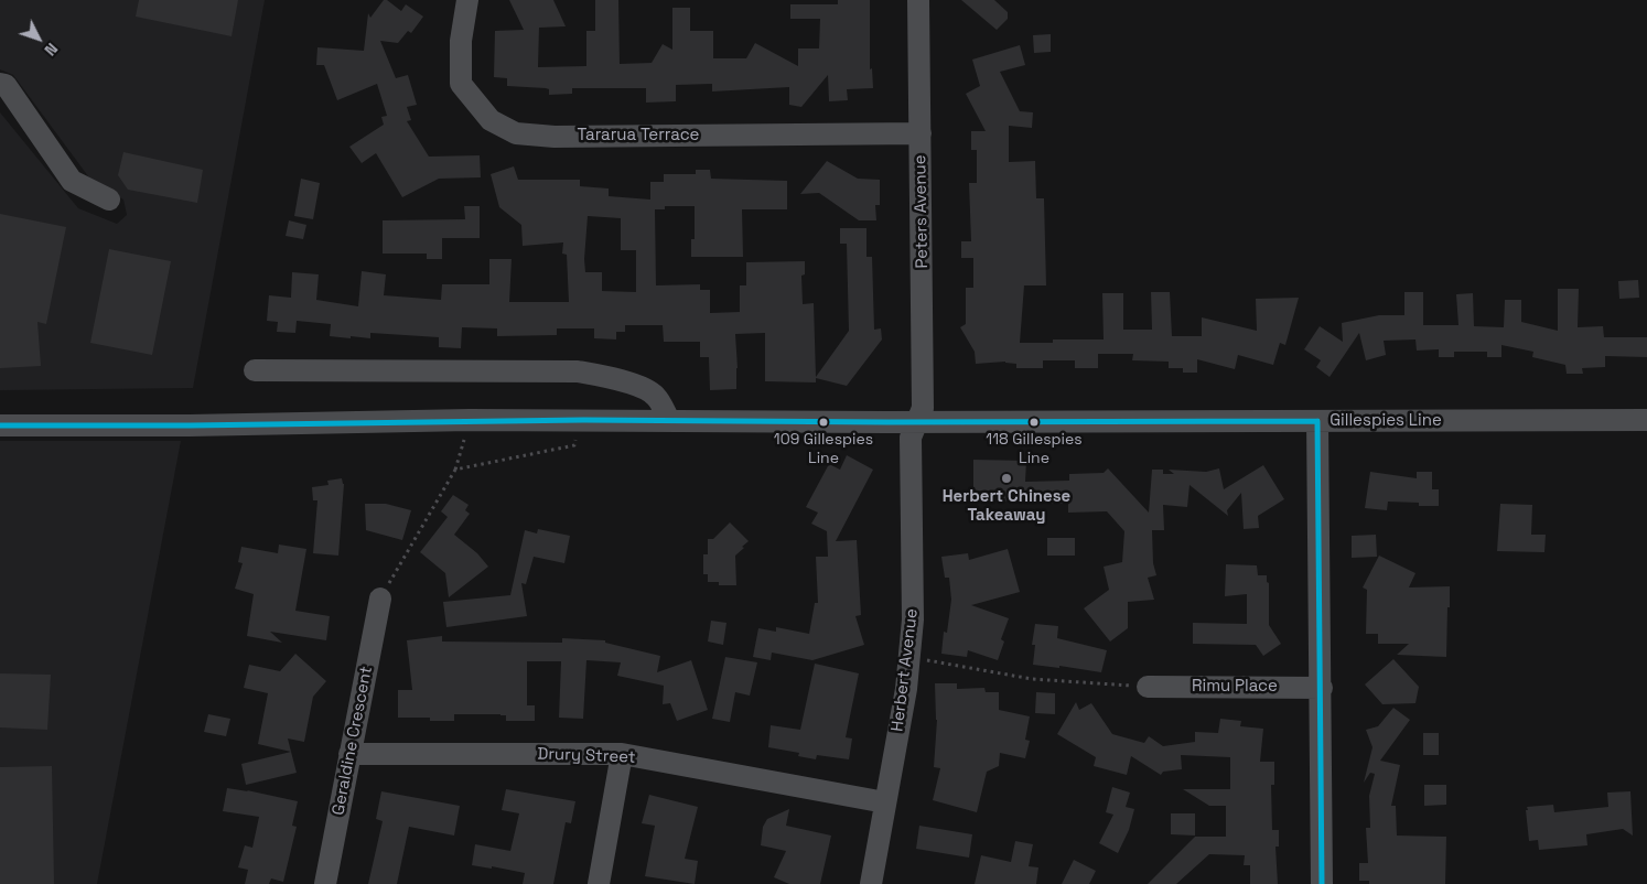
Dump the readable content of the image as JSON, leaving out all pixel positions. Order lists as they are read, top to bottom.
{
  "streets": {
    "street": [
      "Tararua Terrace",
      "Peters Avenue",
      "Gillespies Line",
      "Herbert Avenue",
      "Rimu Place",
      "Geraldine Crescent",
      "Drury Street"
    ]
  },
  "crossings": [
    ["Tararua Terrace", "Peters Avenue"],
    ["Peters Avenue", "Gillespies Line"],
    ["Peters Avenue", "Herbert Avenue"],
    ["Gillespies Line", "Herbert Avenue"],
    ["Herbert Avenue", "Drury Street"],
    ["Geraldine Crescent", "Drury Street"]
  ],
  "places": ["109 Gillespies Line", "118 Gillespies Line", "Herbert Chinese Takeaway"],
  "north": "bottom right"
}
